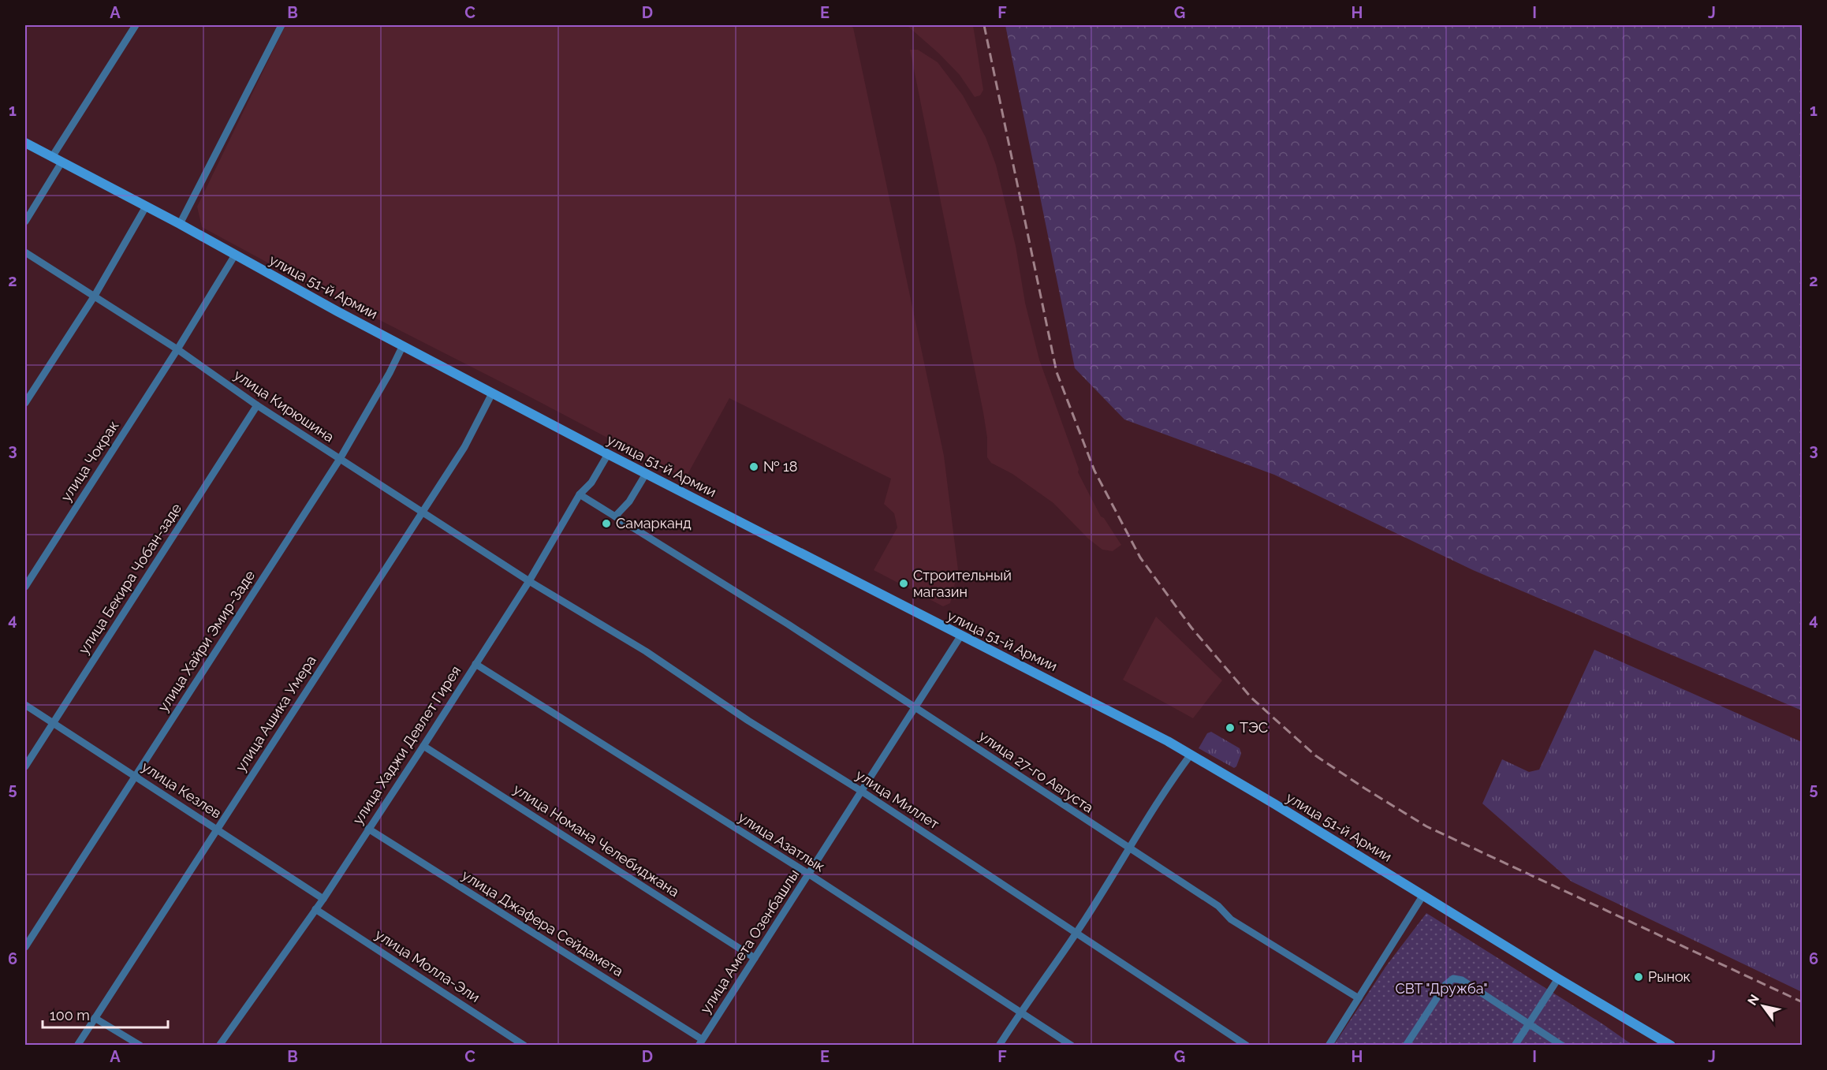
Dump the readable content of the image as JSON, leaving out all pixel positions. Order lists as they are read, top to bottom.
{
  "streets": {
    "main road": ["улица 51-й Армии"],
    "street": [
      "улица Кирюшина",
      "улица Чокрак",
      "улица Бекира Чобан-заде",
      "улица Хайри Эмир-Заде",
      "улица Ашика Умера",
      "улица Хаджи Девлет Гирея",
      "улица 27-го Августа",
      "улица Кезлев",
      "улица Миллет",
      "улица Номана Челебиджана",
      "улица Азатлык",
      "улица Джафера Сейдамета",
      "улица Амета Озенбашлы",
      "улица Молла-Эли"
    ]
  },
  "crossings": [
    ["улица 51-й Армии", "улица Чокрак"],
    ["улица 51-й Армии", "улица Хайри Эмир-Заде"],
    ["улица 51-й Армии", "улица Ашика Умера"],
    ["улица 51-й Армии", "улица Хаджи Девлет Гирея"],
    ["улица 51-й Армии", "улица Амета Озенбашлы"],
    ["улица Кирюшина", "улица Чокрак"],
    ["улица Кирюшина", "улица Бекира Чобан-заде"],
    ["улица Кирюшина", "улица Хайри Эмир-Заде"],
    ["улица Кирюшина", "улица Ашика Умера"],
    ["улица Кирюшина", "улица Хаджи Девлет Гирея"],
    ["улица Кирюшина", "улица Миллет"],
    ["улица Бекира Чобан-заде", "улица Кезлев"],
    ["улица Хайри Эмир-Заде", "улица Кезлев"],
    ["улица Ашика Умера", "улица Кезлев"],
    ["улица Хаджи Девлет Гирея", "улица 27-го Августа"],
    ["улица Хаджи Девлет Гирея", "улица Кезлев"],
    ["улица Хаджи Девлет Гирея", "улица Миллет"],
    ["улица Хаджи Девлет Гирея", "улица Номана Челебиджана"],
    ["улица Хаджи Девлет Гирея", "улица Азатлык"],
    ["улица Хаджи Девлет Гирея", "улица Джафера Сейдамета"],
    ["улица Хаджи Девлет Гирея", "улица Молла-Эли"],
    ["улица 27-го Августа", "улица Амета Озенбашлы"],
    ["улица Миллет", "улица Амета Озенбашлы"],
    ["улица Номана Челебиджана", "улица Амета Озенбашлы"],
    ["улица Азатлык", "улица Амета Озенбашлы"],
    ["улица Джафера Сейдамета", "улица Амета Озенбашлы"]
  ],
  "parks": ["СВТ \"Дружба\""],
  "places": [
    "№ 18",
    "Самарканд",
    "Строительный магазин",
    "ТЭС",
    "Рынок"
  ],
  "scale_bar": "100 m",
  "north": "top left",
  "grid": {
    "columns": [
      "A",
      "B",
      "C",
      "D",
      "E",
      "F",
      "G",
      "H",
      "I",
      "J"
    ],
    "rows": [
      "1",
      "2",
      "3",
      "4",
      "5",
      "6"
    ]
  }
}
